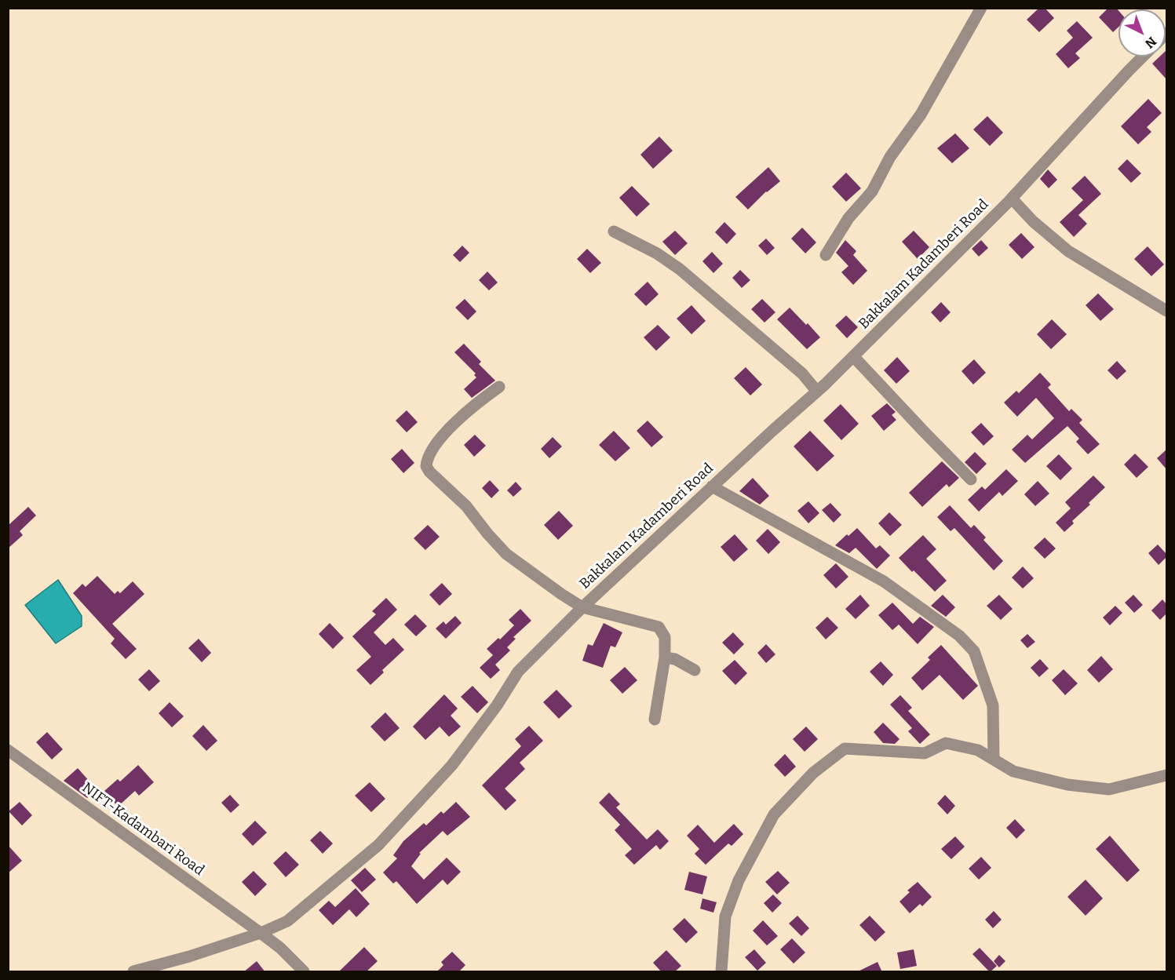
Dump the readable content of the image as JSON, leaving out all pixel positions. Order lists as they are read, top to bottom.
{
  "streets": {
    "street": ["Bakkalam Kadamberi Road", "NIFT-Kadambari Road"]
  },
  "crossings": [
    ["Bakkalam Kadamberi Road", "NIFT-Kadambari Road"]
  ],
  "north": "bottom right"
}
